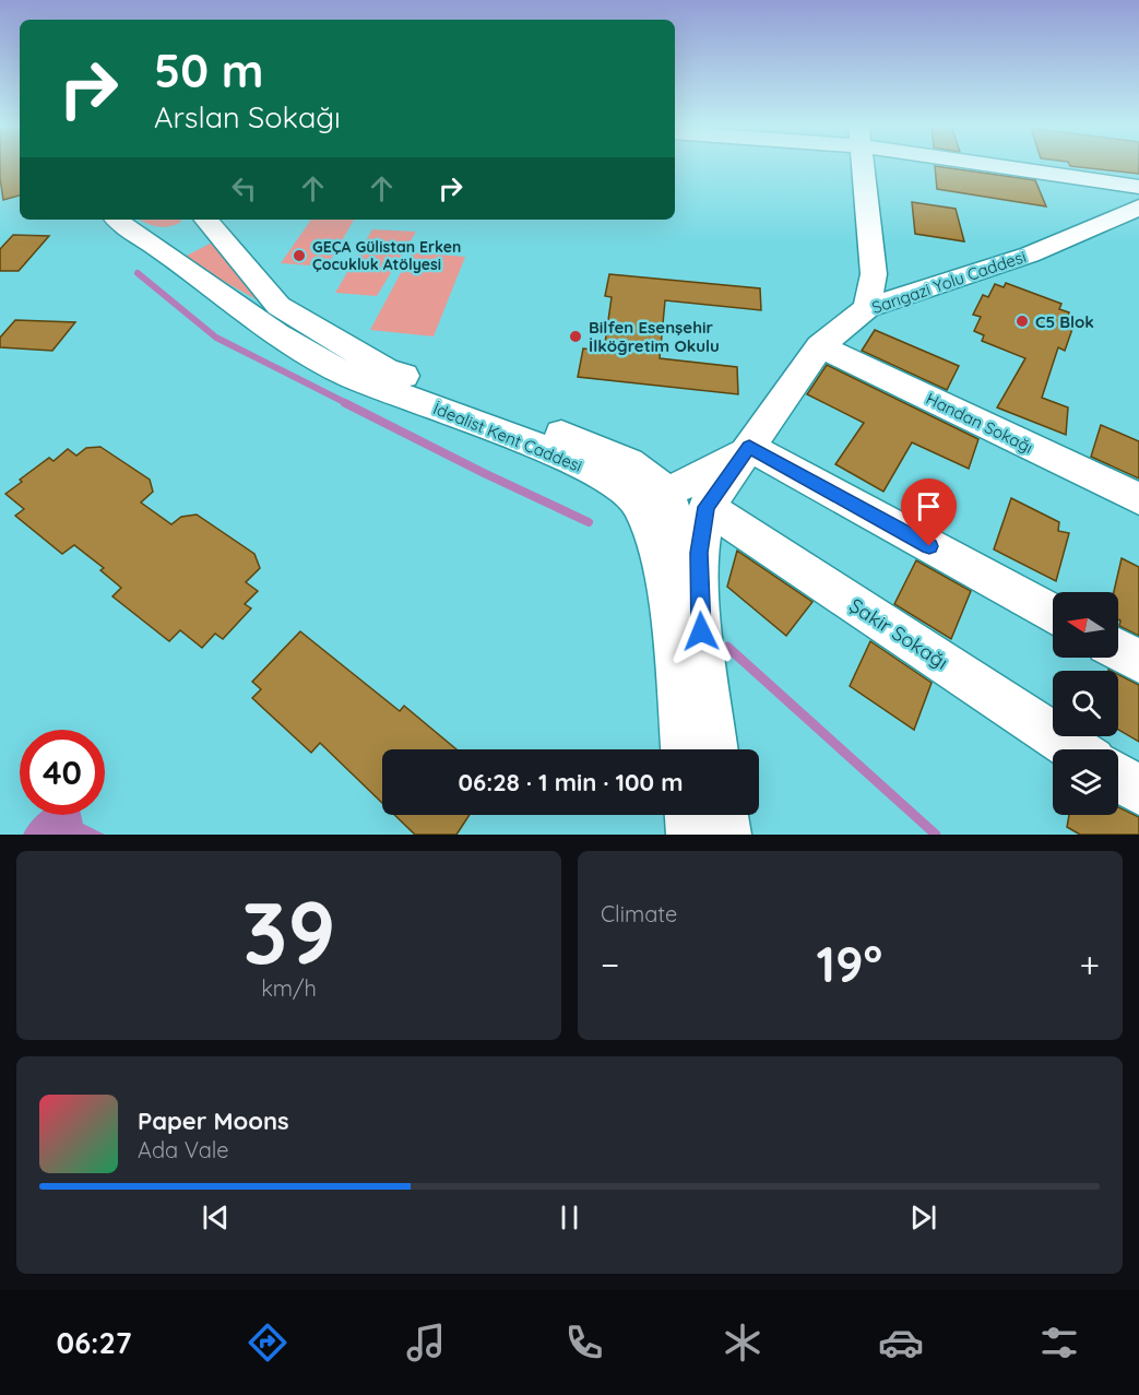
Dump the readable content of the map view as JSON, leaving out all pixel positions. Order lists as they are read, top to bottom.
{
  "streets": {
    "street": [
      "Sarıgazi Yolu Caddesi",
      "Handan Sokağı",
      "İdealist Kent Caddesi",
      "Şakir Sokağı"
    ]
  },
  "crossings": [
    ["Sarıgazi Yolu Caddesi", "Handan Sokağı"],
    ["Sarıgazi Yolu Caddesi", "İdealist Kent Caddesi"],
    ["Sarıgazi Yolu Caddesi", "Şakir Sokağı"]
  ],
  "places": ["GEÇA Gülistan Erken Çocukluk Atölyesi", "C5 Blok", "Bilfen Esenşehir İlköğretim Okulu"],
  "north": "left",
  "page": {
    "turn": ["50 m", "Arslan Sokağı"],
    "limit": "40",
    "trip": "06:28 · 1 min · 100 m",
    "tile": [
      ["39", "km/h"],
      "Climate"
    ],
    "heat": ["−", "19°", "+"],
    "song": ["Paper Moons", "Ada Vale"],
    "tabs": "06:27"
  }
}
